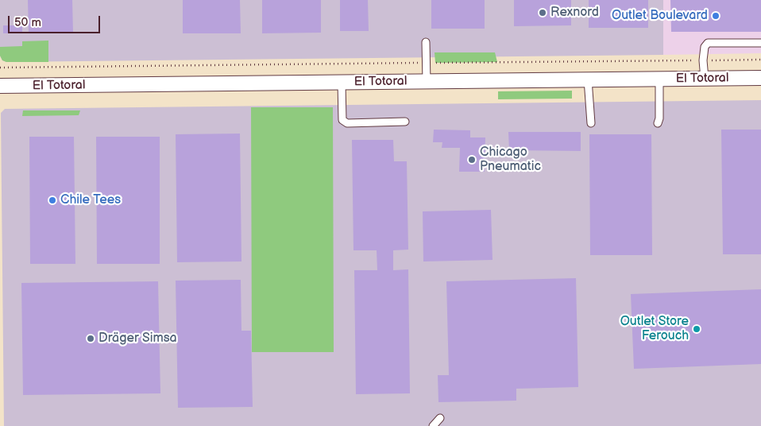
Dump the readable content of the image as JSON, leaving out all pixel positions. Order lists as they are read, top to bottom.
{
  "streets": {
    "street": ["El Totoral"]
  },
  "places": [
    "Rexnord",
    "Outlet Boulevard",
    "Chicago Pneumatic",
    "Chile Tees",
    "Outlet Store Ferouch",
    "Dräger Simsa"
  ],
  "scale_bar": "50 m"
}
